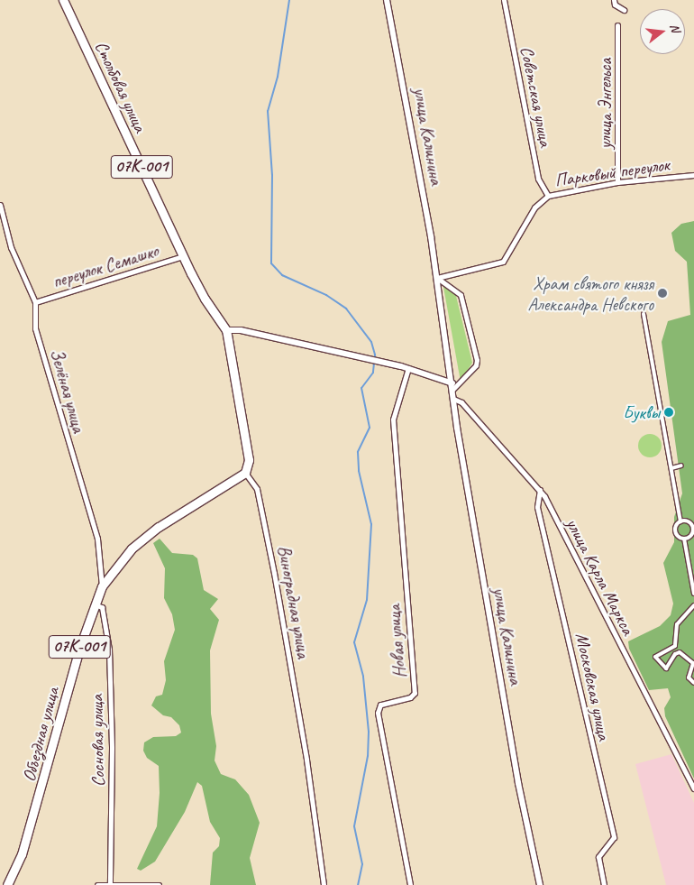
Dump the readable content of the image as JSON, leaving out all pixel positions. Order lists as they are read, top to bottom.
{
  "streets": {
    "main road": ["Столбовая улица", "07К-001", "Объездная улица"],
    "street": [
      "Советская улица",
      "улица Энгельса",
      "улица Калинина",
      "Парковый переулок",
      "переулок Семашко",
      "Зелёная улица",
      "улица Карла Маркса",
      "Виноградная улица",
      "Новая улица",
      "Московская улица",
      "Сосновая улица"
    ]
  },
  "crossings": [
    ["Столбовая улица", "07К-001"],
    ["Столбовая улица", "переулок Семашко"],
    ["Советская улица", "Парковый переулок"],
    ["улица Энгельса", "Парковый переулок"],
    ["улица Калинина", "Парковый переулок"],
    ["улица Калинина", "улица Карла Маркса"],
    ["07К-001", "Виноградная улица"],
    ["07К-001", "Объездная улица"],
    ["переулок Семашко", "Зелёная улица"],
    ["Зелёная улица", "Объездная улица"],
    ["улица Карла Маркса", "Московская улица"],
    ["Виноградная улица", "Объездная улица"],
    ["Объездная улица", "Сосновая улица"]
  ],
  "places": ["Храм святого князя Александра Невского", "Буквы"],
  "north": "right"
}
